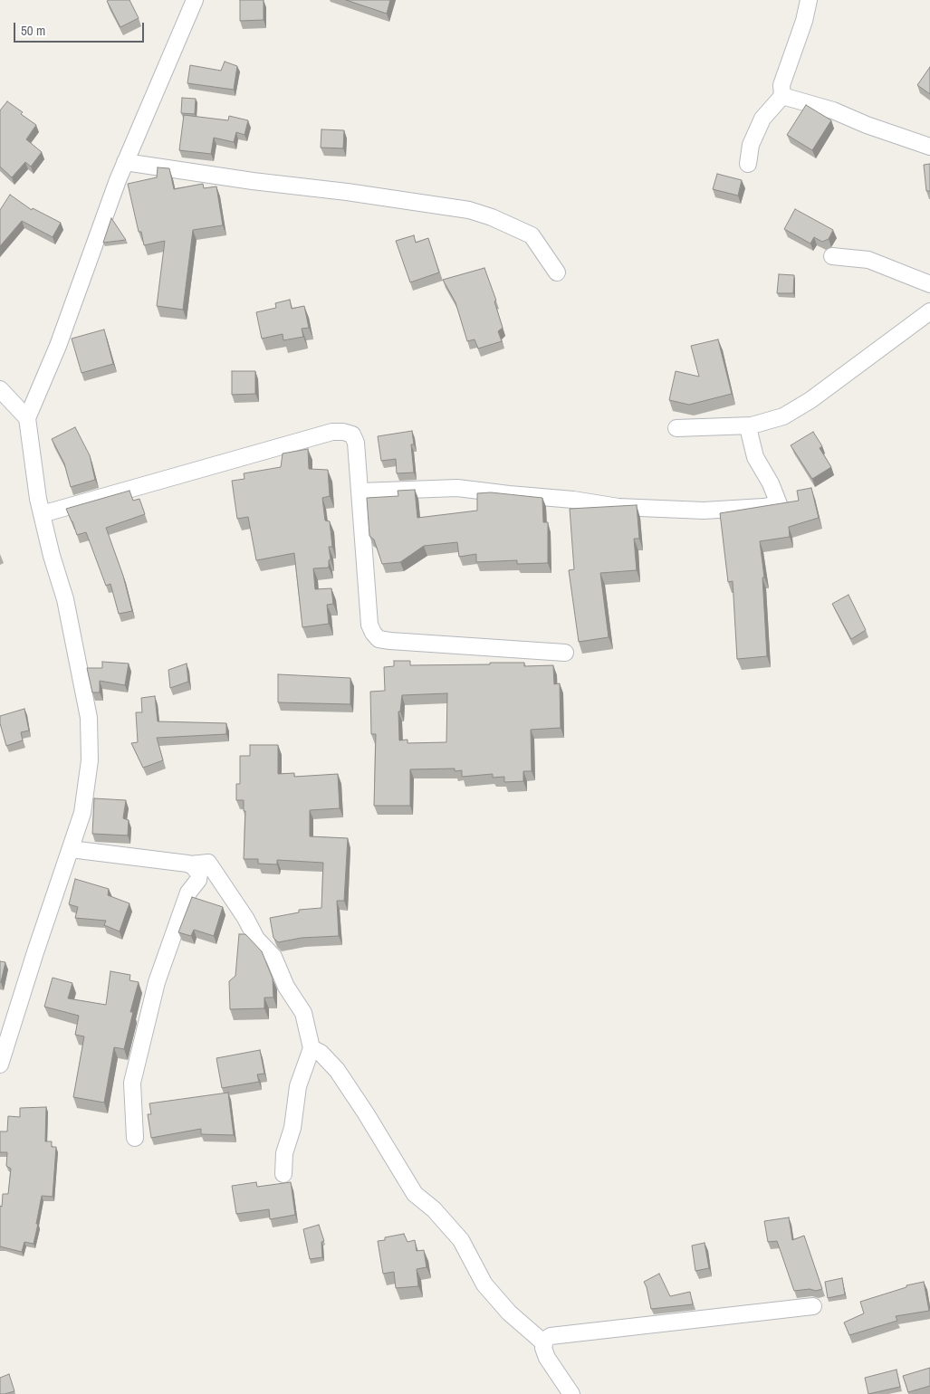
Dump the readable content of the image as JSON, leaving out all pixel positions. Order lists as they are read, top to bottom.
{
  "scale_bar": "50 m"
}
